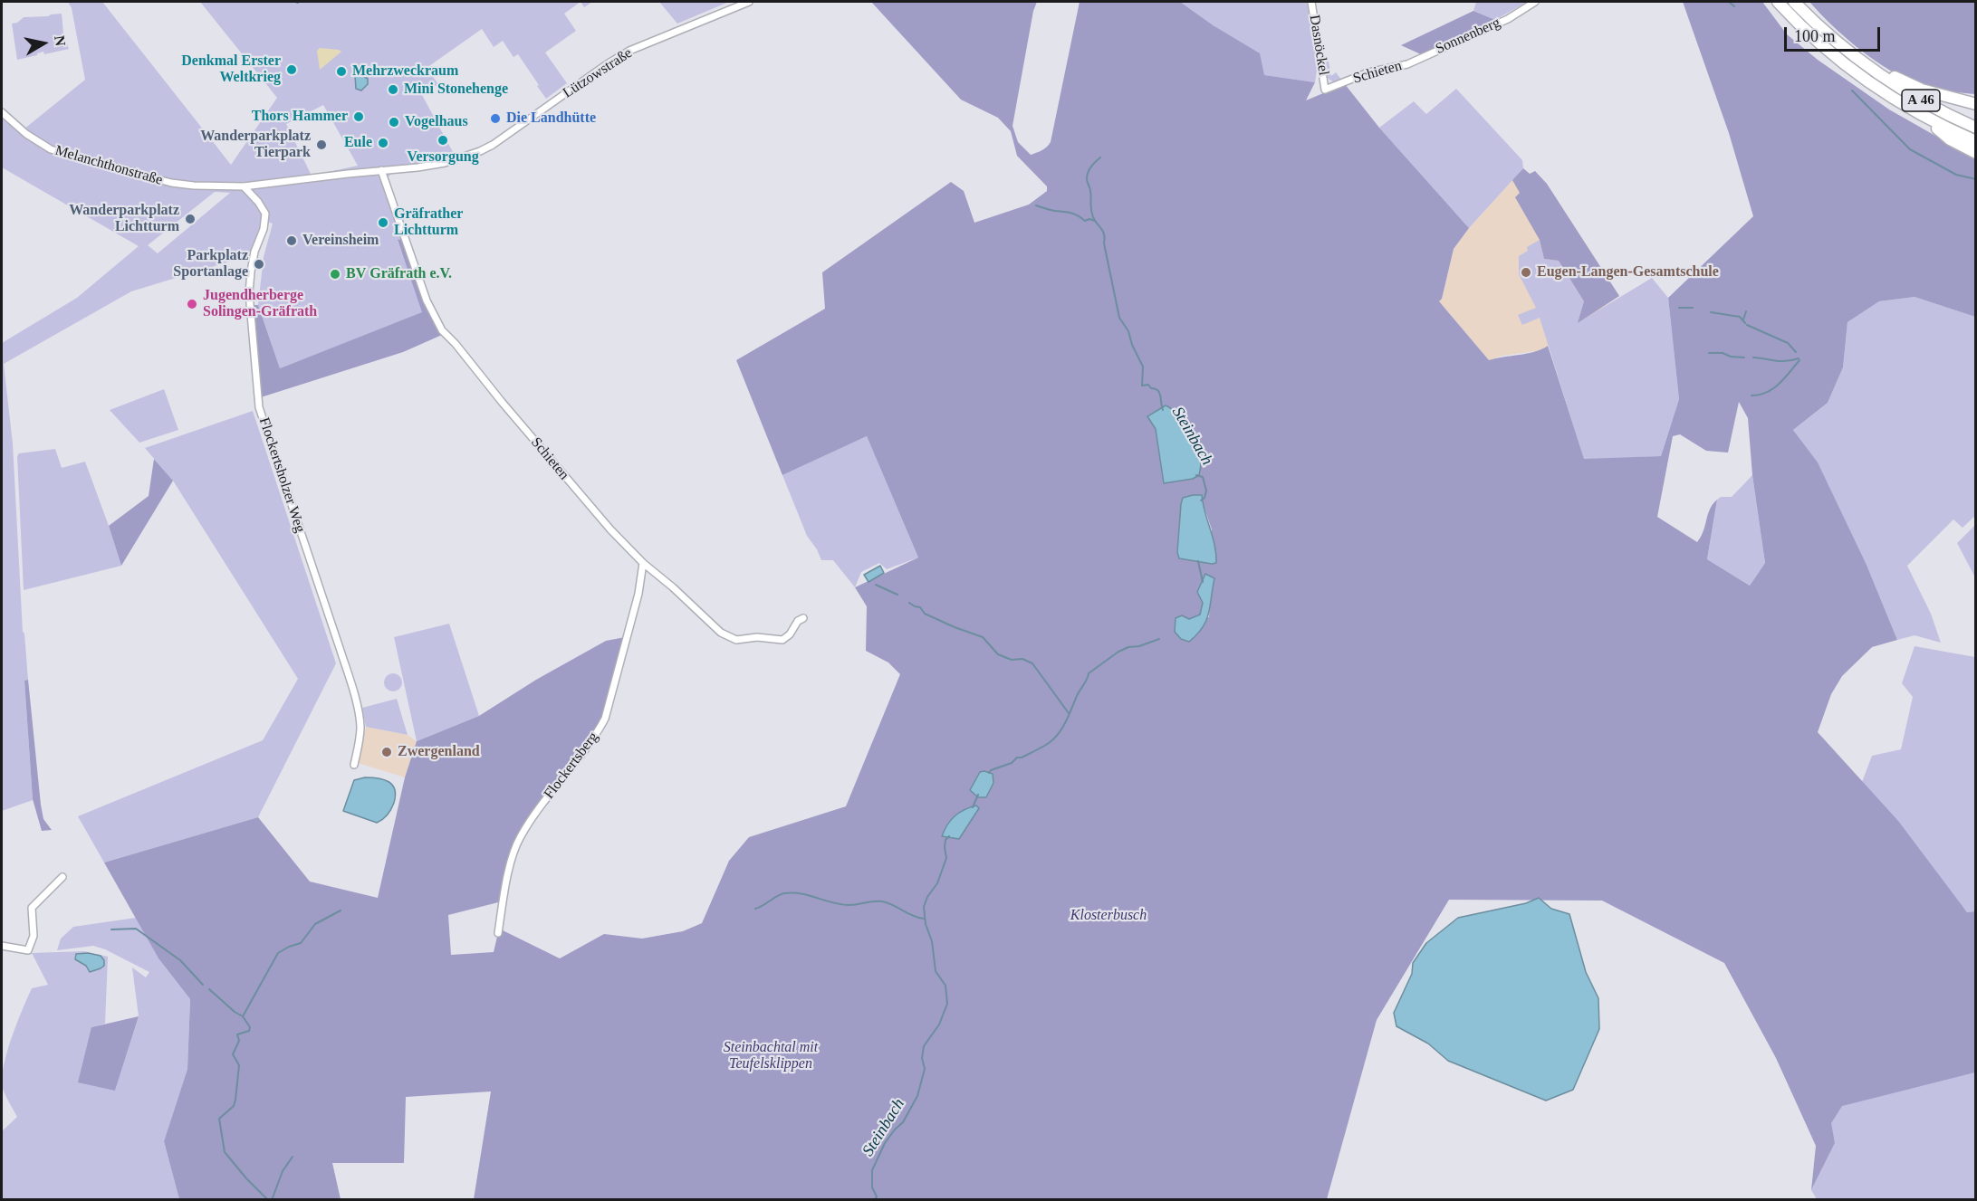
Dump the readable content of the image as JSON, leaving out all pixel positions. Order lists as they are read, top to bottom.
{
  "streets": {
    "highway": ["A 46"],
    "street": [
      "Sonnenberg",
      "Dasnöckel",
      "Schieten",
      "Lützowstraße",
      "Melanchthonstraße",
      "Flockertsholzer Weg",
      "Flockertsberg"
    ]
  },
  "crossings": [
    ["Sonnenberg", "Schieten"],
    ["Dasnöckel", "Schieten"],
    ["Schieten", "Lützowstraße"],
    ["Schieten", "Flockertsberg"],
    ["Lützowstraße", "Melanchthonstraße"],
    ["Lützowstraße", "Flockertsholzer Weg"]
  ],
  "water": ["Steinbach"],
  "parks": ["Klosterbusch", "Steinbachtal mit Teufelsklippen"],
  "places": [
    "Denkmal Erster Weltkrieg",
    "Mehrzweckraum",
    "Mini Stonehenge",
    "Thors Hammer",
    "Die Landhütte",
    "Vogelhaus",
    "Versorgung",
    "Eule",
    "Wanderparkplatz Tierpark",
    "Wanderparkplatz Lichtturm",
    "Gräfrather Lichtturm",
    "Vereinsheim",
    "Parkplatz Sportanlage",
    "Eugen-Langen-Gesamtschule",
    "BV Gräfrath e.V.",
    "Jugendherberge Solingen-Gräfrath",
    "Zwergenland"
  ],
  "scale_bar": "100 m",
  "north": "right"
}
